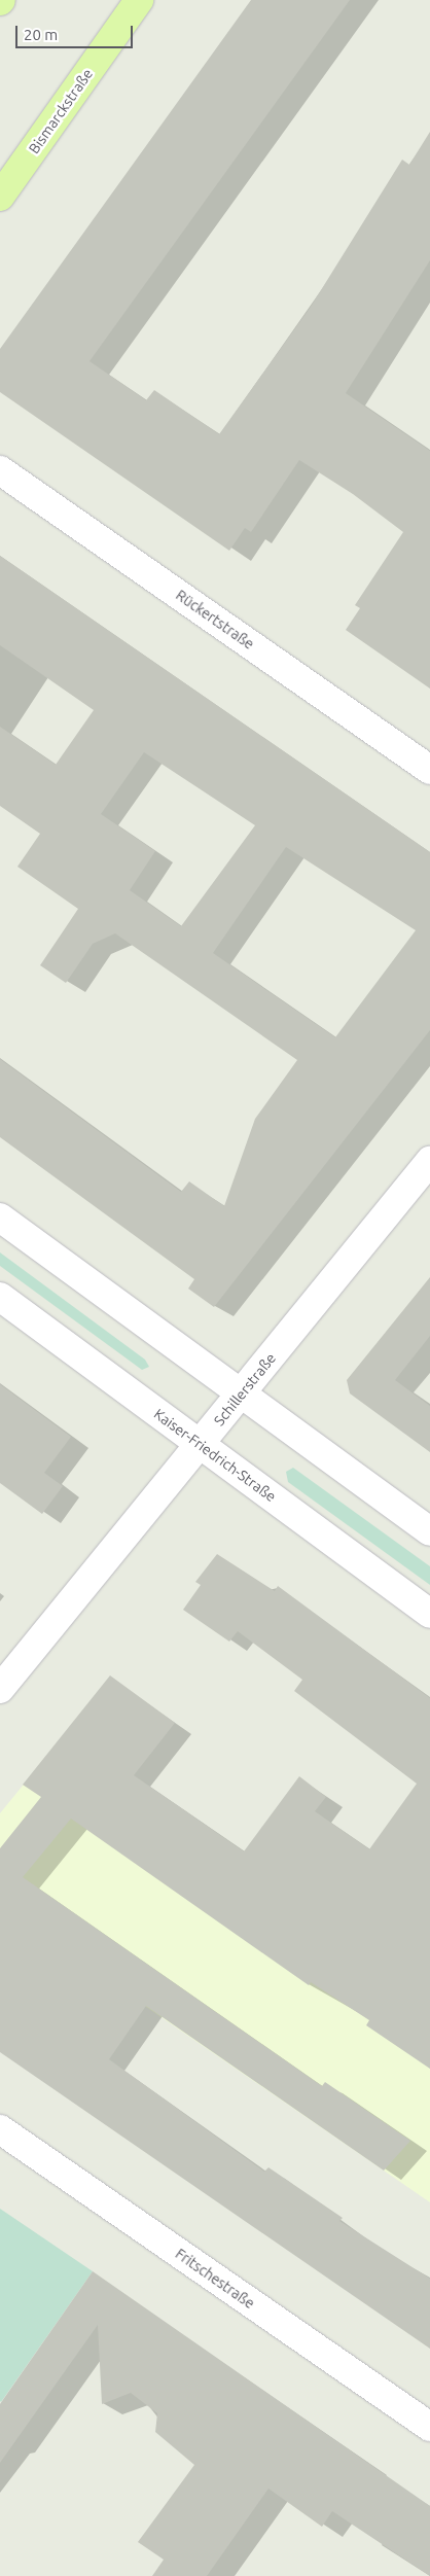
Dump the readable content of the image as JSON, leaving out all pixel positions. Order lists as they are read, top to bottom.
{
  "streets": {
    "main road": ["Bismarckstraße"],
    "street": [
      "Rückertstraße",
      "Schillerstraße",
      "Kaiser-Friedrich-Straße",
      "Fritschestraße"
    ]
  },
  "crossings": [
    ["Schillerstraße", "Kaiser-Friedrich-Straße"]
  ],
  "scale_bar": "20 m"
}
